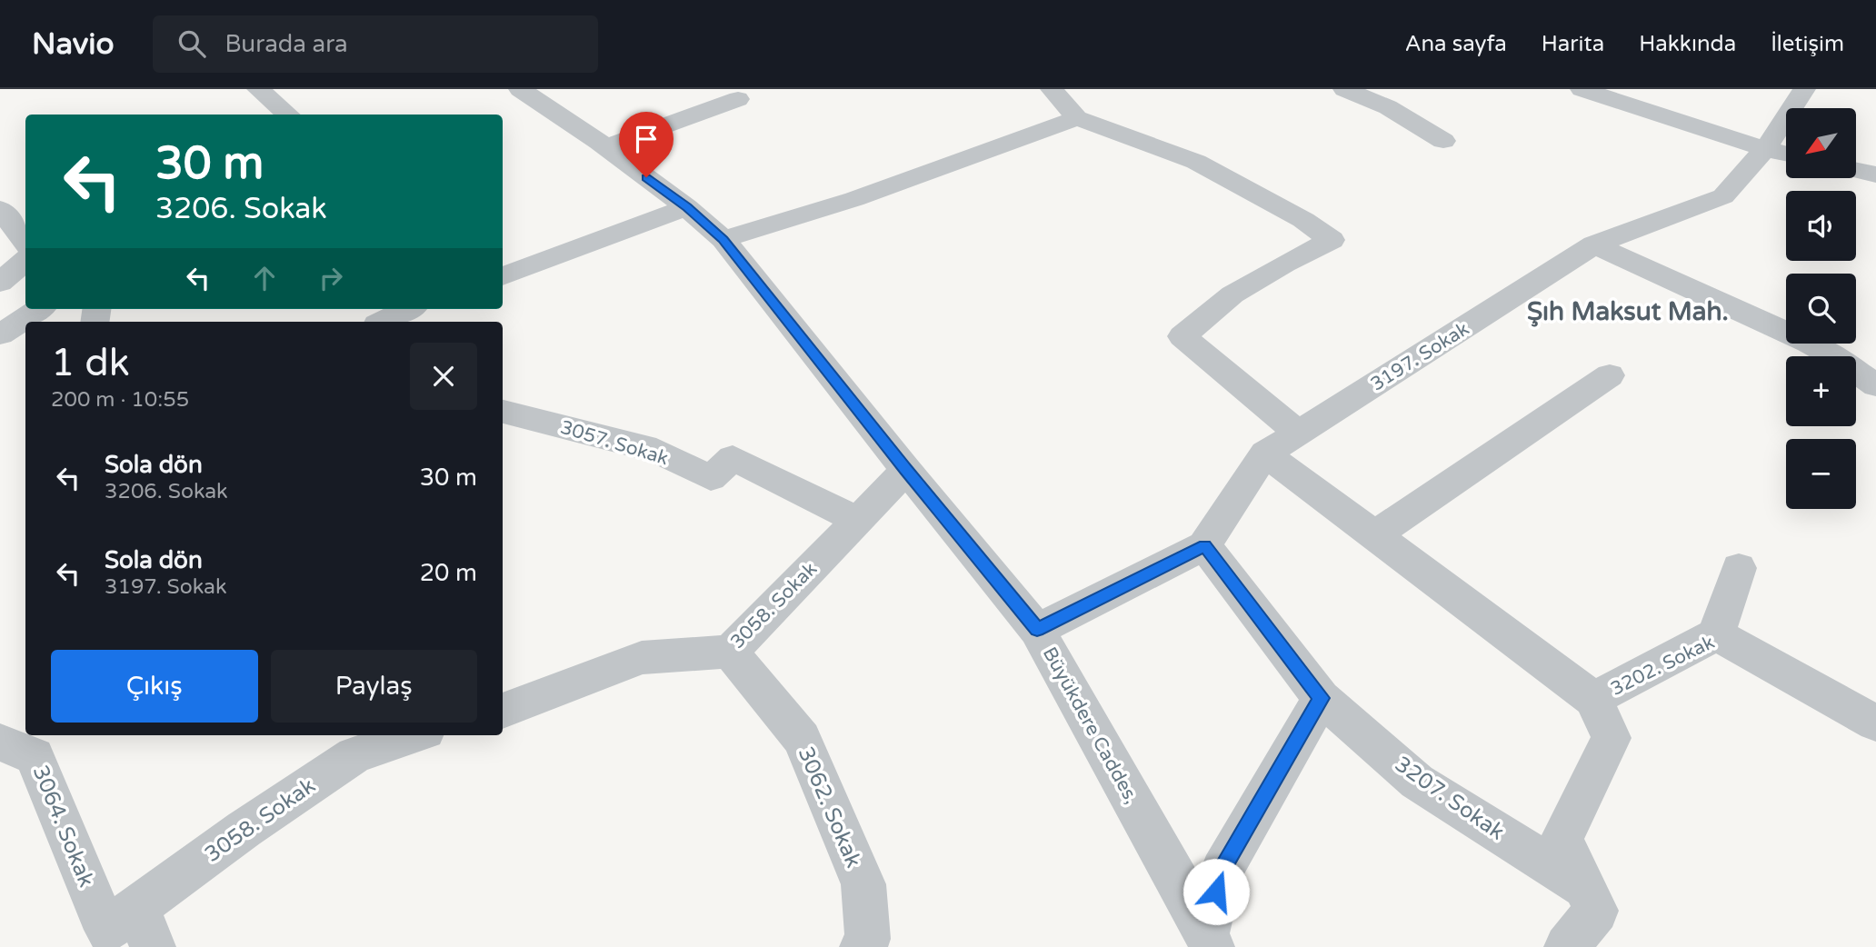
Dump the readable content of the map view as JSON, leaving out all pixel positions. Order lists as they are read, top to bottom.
{
  "streets": {
    "street": [
      "3197. Sokak",
      "3057. Sokak",
      "3058. Sokak",
      "3202. Sokak",
      "Büyükdere Caddes,",
      "3207. Sokak",
      "3062. Sokak",
      "3064. Sokak"
    ]
  },
  "crossings": [
    ["3197. Sokak", "Büyükdere Caddes,"],
    ["3197. Sokak", "3207. Sokak"],
    ["3057. Sokak", "3058. Sokak"],
    ["3058. Sokak", "Büyükdere Caddes,"],
    ["3058. Sokak", "3062. Sokak"],
    ["3058. Sokak", "3064. Sokak"],
    ["3202. Sokak", "3207. Sokak"]
  ],
  "districts": ["Şıh Maksut Mah."],
  "north": "bottom left",
  "page": {
    "header": "Navio",
    "search": "Burada ara",
    "nav": [
      "Ana sayfa",
      "Harita",
      "Hakkında",
      "İletişim"
    ],
    "map_buttons": ["+", "−"],
    "turn": ["30 m", "3206. Sokak"],
    "heading": ["1 dk", "200 m · 10:55"],
    "list": [
      {
        "name": "Sola dön",
        "note": "3206. Sokak",
        "value": "30 m"
      },
      {
        "name": "Sola dön",
        "note": "3197. Sokak",
        "value": "20 m"
      }
    ],
    "buttons": ["Çıkış", "Paylaş"]
  }
}
